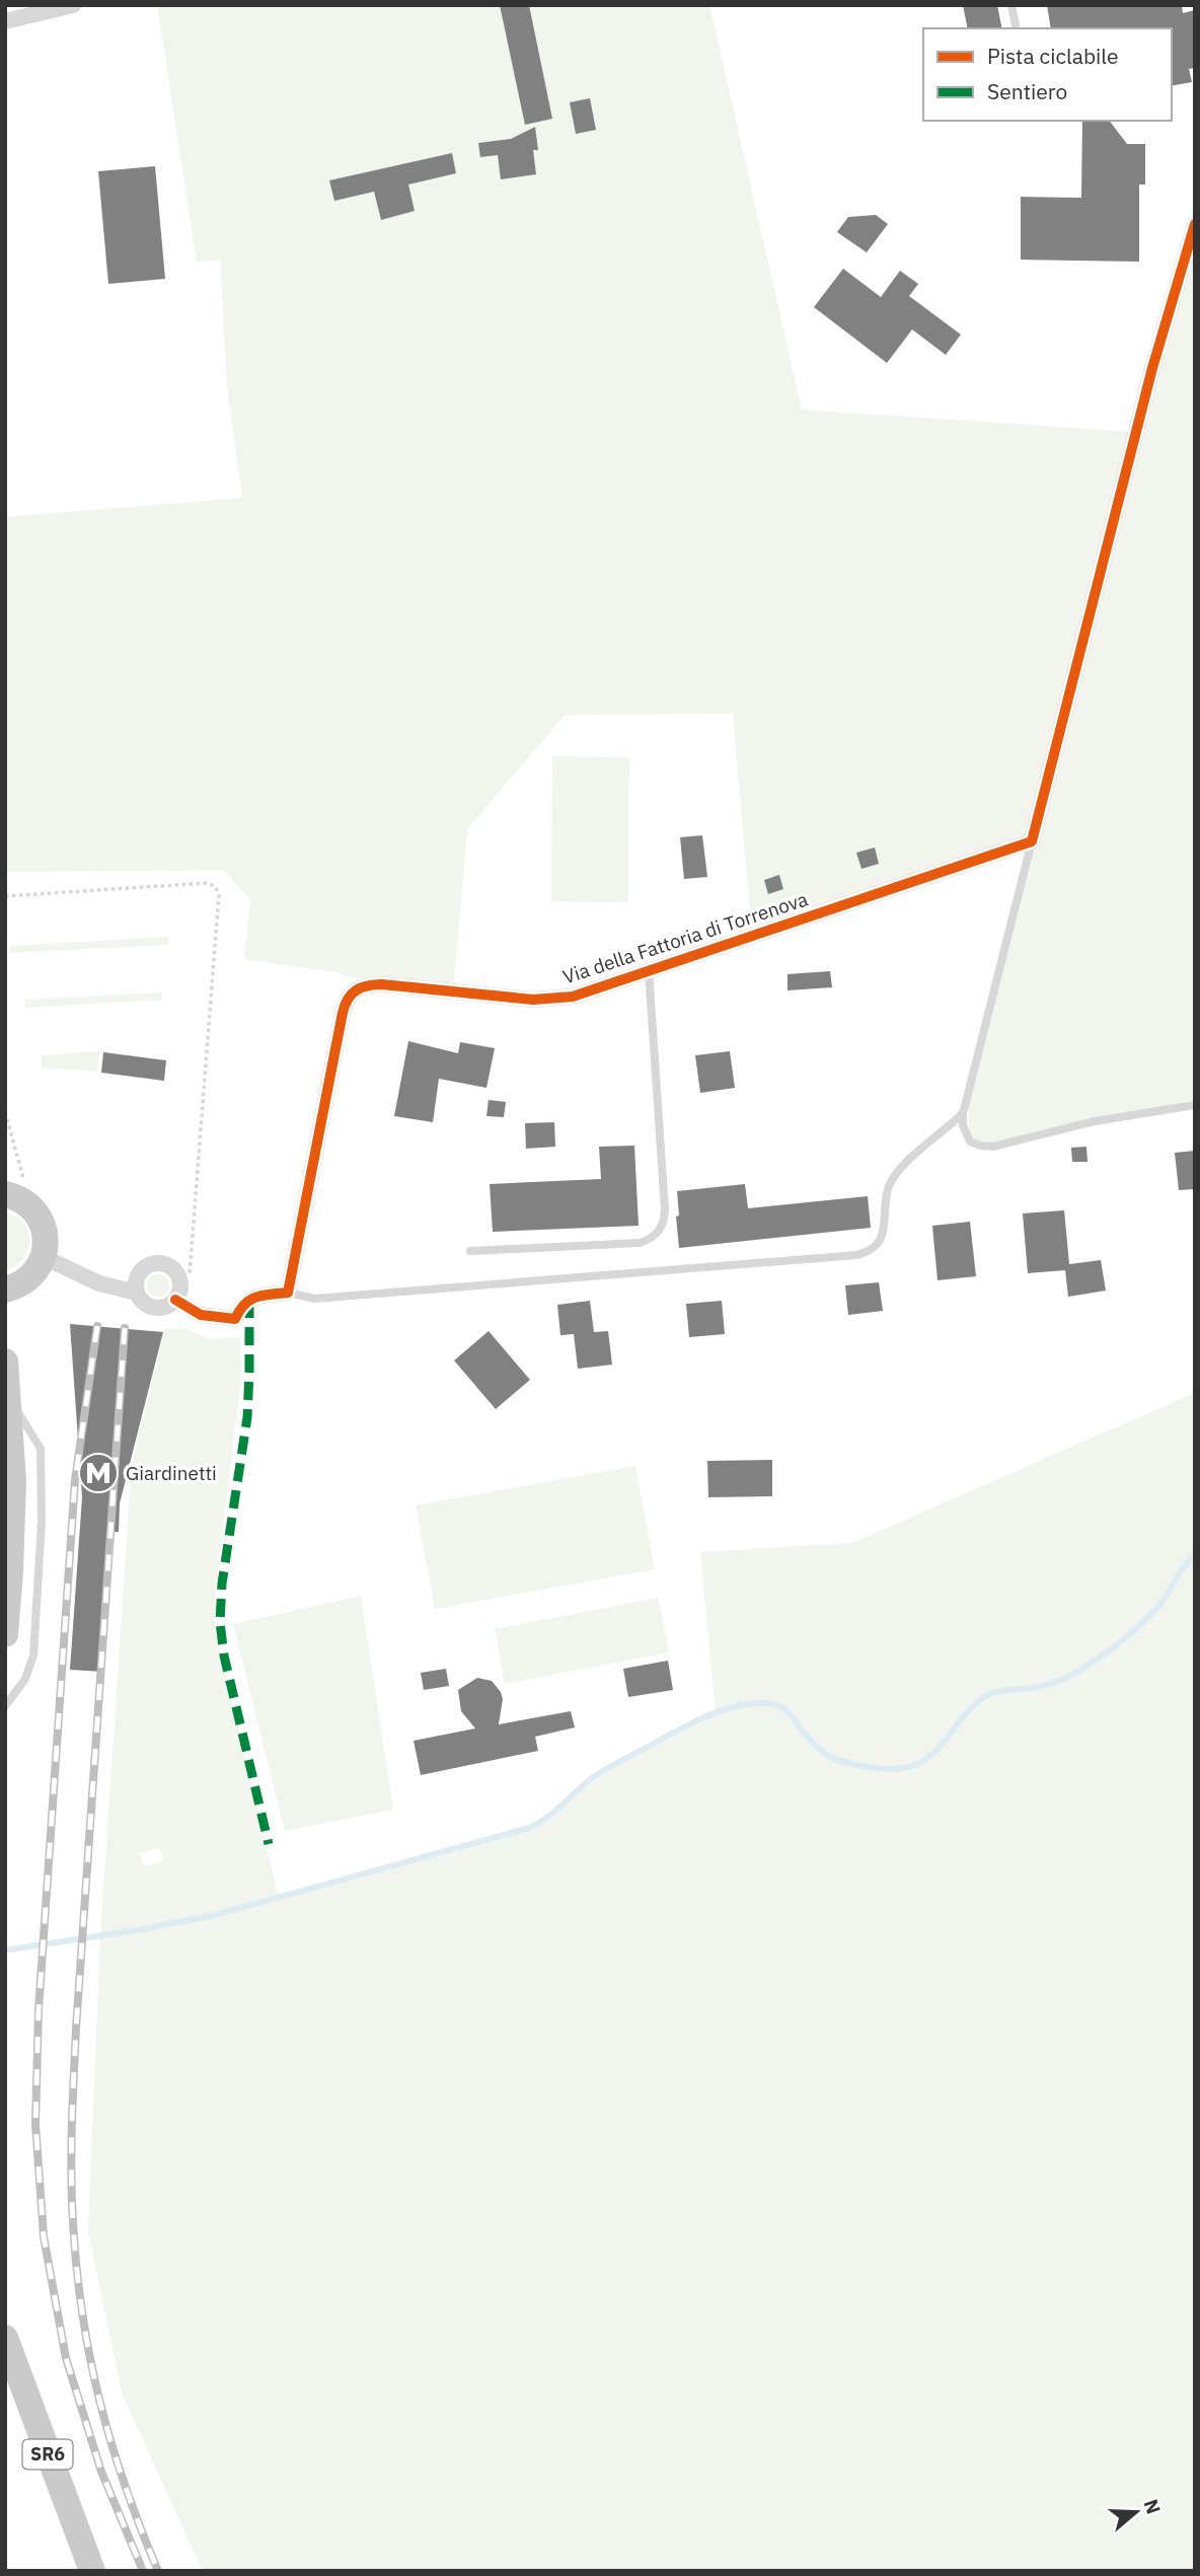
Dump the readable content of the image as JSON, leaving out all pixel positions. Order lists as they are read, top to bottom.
{
  "streets": {
    "main road": ["SR6"],
    "street": ["Via della Fattoria di Torrenova"]
  },
  "places": {
    "metro station": ["Giardinetti"]
  },
  "legend": ["Pista ciclabile", "Sentiero"],
  "north": "right"
}
